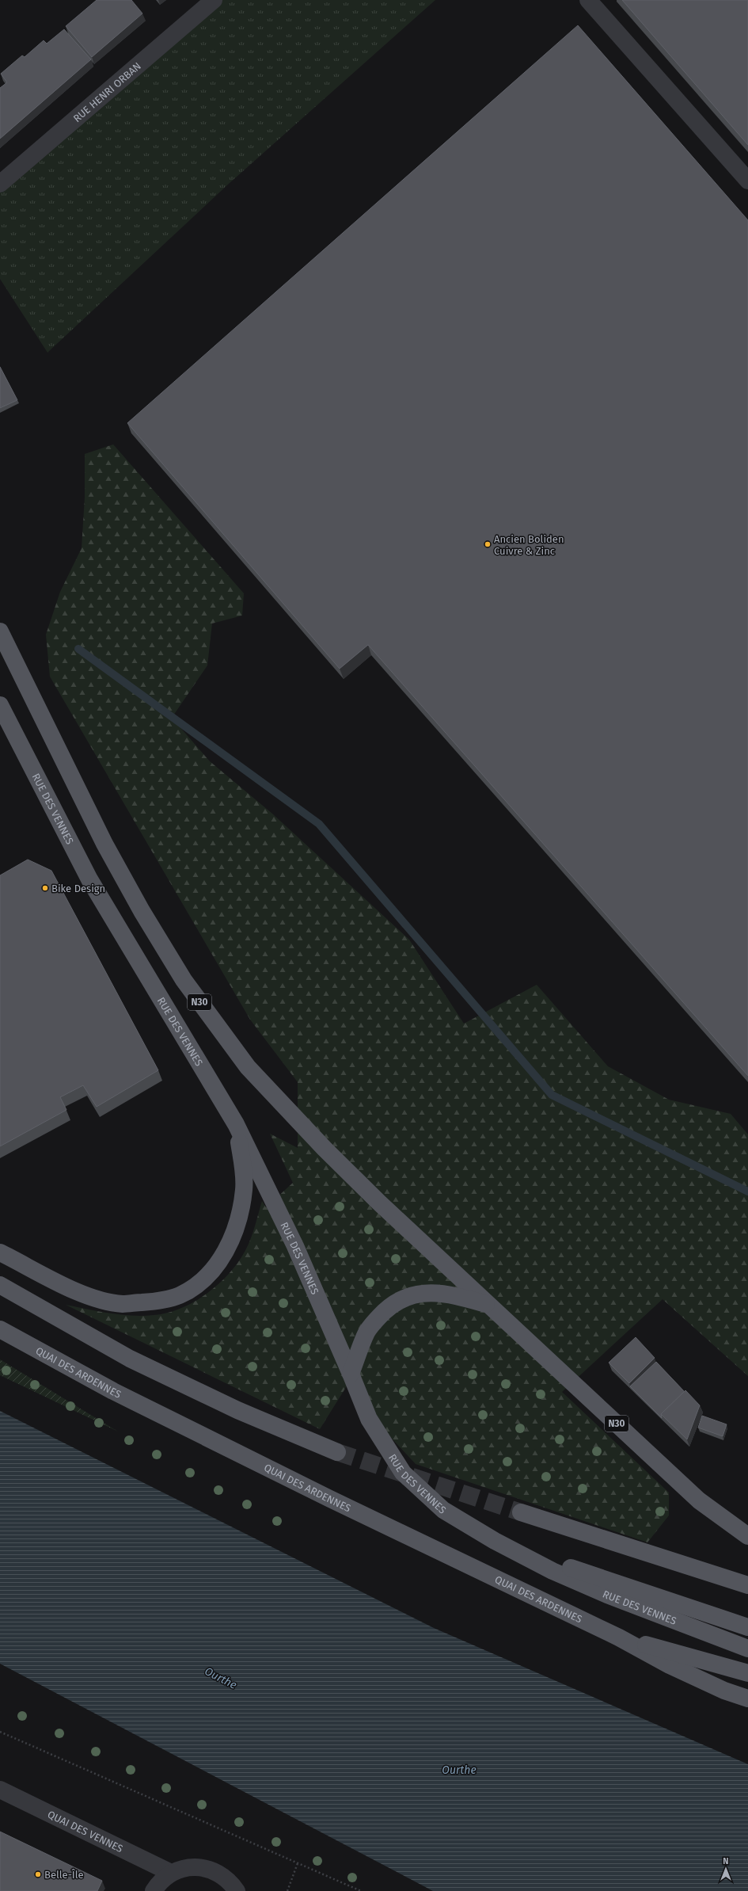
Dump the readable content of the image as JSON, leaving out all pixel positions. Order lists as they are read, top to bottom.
{
  "streets": {
    "main road": ["RUE DES VENNES", "N30", "QUAI DES ARDENNES"],
    "street": ["RUE HENRI ORBAN", "QUAI DES VENNES"]
  },
  "water": ["Ourthe"],
  "places": ["Ancien Boliden Cuivre & Zinc", "Bike Design", "Belle-Île"],
  "north": "top"
}
